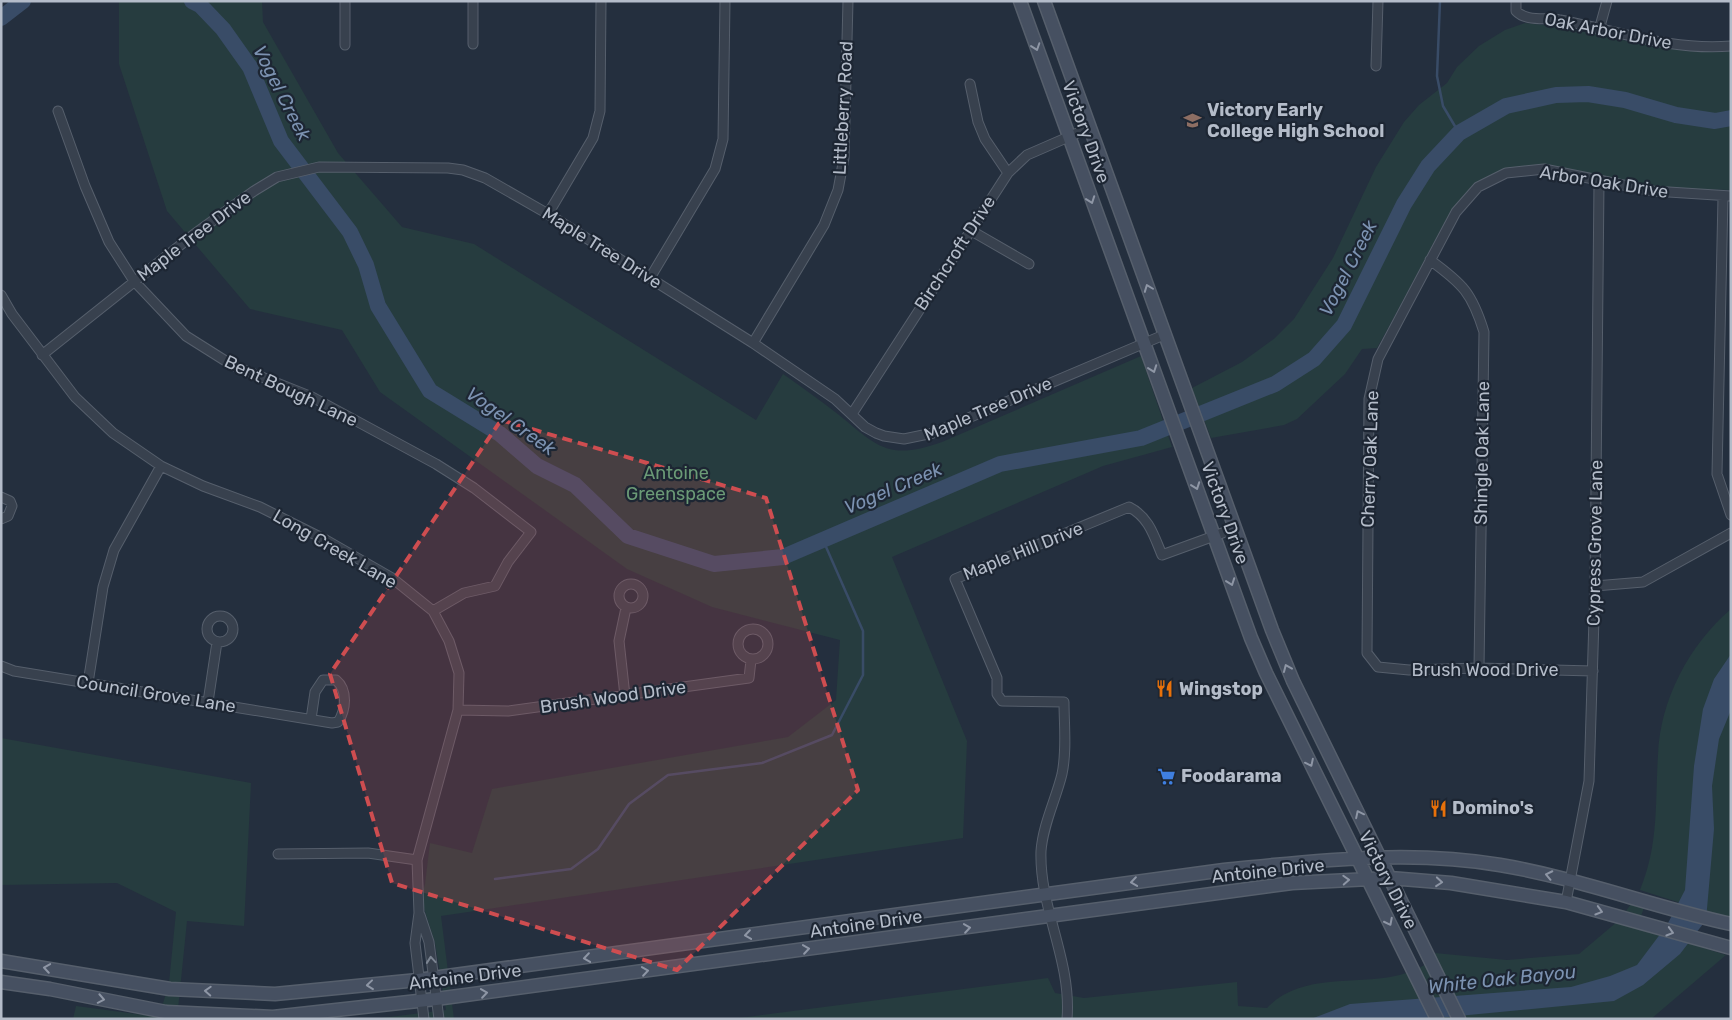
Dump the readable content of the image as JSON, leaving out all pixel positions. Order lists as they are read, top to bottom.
{
  "streets": {
    "main road": ["Victory Drive", "Antoine Drive"],
    "street": [
      "Oak Arbor Drive",
      "Littleberry Road",
      "Arbor Oak Drive",
      "Maple Tree Drive",
      "Birchcroft Drive",
      "Bent Bough Lane",
      "Shingle Oak Lane",
      "Cherry Oak Lane",
      "Cypress Grove Lane",
      "Long Creek Lane",
      "Maple Hill Drive",
      "Brush Wood Drive",
      "Council Grove Lane"
    ]
  },
  "crossings": [
    ["Littleberry Road", "Maple Tree Drive"],
    ["Victory Drive", "Maple Tree Drive"],
    ["Victory Drive", "Birchcroft Drive"],
    ["Victory Drive", "Maple Hill Drive"],
    ["Victory Drive", "Antoine Drive"],
    ["Arbor Oak Drive", "Shingle Oak Lane"],
    ["Arbor Oak Drive", "Cherry Oak Lane"],
    ["Arbor Oak Drive", "Cypress Grove Lane"],
    ["Maple Tree Drive", "Birchcroft Drive"],
    ["Maple Tree Drive", "Bent Bough Lane"],
    ["Maple Tree Drive", "Long Creek Lane"],
    ["Bent Bough Lane", "Long Creek Lane"],
    ["Shingle Oak Lane", "Cherry Oak Lane"],
    ["Shingle Oak Lane", "Brush Wood Drive"],
    ["Cherry Oak Lane", "Brush Wood Drive"],
    ["Cypress Grove Lane", "Brush Wood Drive"],
    ["Cypress Grove Lane", "Antoine Drive"],
    ["Long Creek Lane", "Brush Wood Drive"],
    ["Long Creek Lane", "Antoine Drive"],
    ["Maple Hill Drive", "Antoine Drive"]
  ],
  "water": ["Vogel Creek", "White Oak Bayou"],
  "parks": ["Antoine Greenspace"],
  "places": {
    "school or university": ["Victory Early College High School"],
    "restaurant": ["Wingstop", "Domino's"],
    "supermarket": ["Foodarama"]
  }
}
